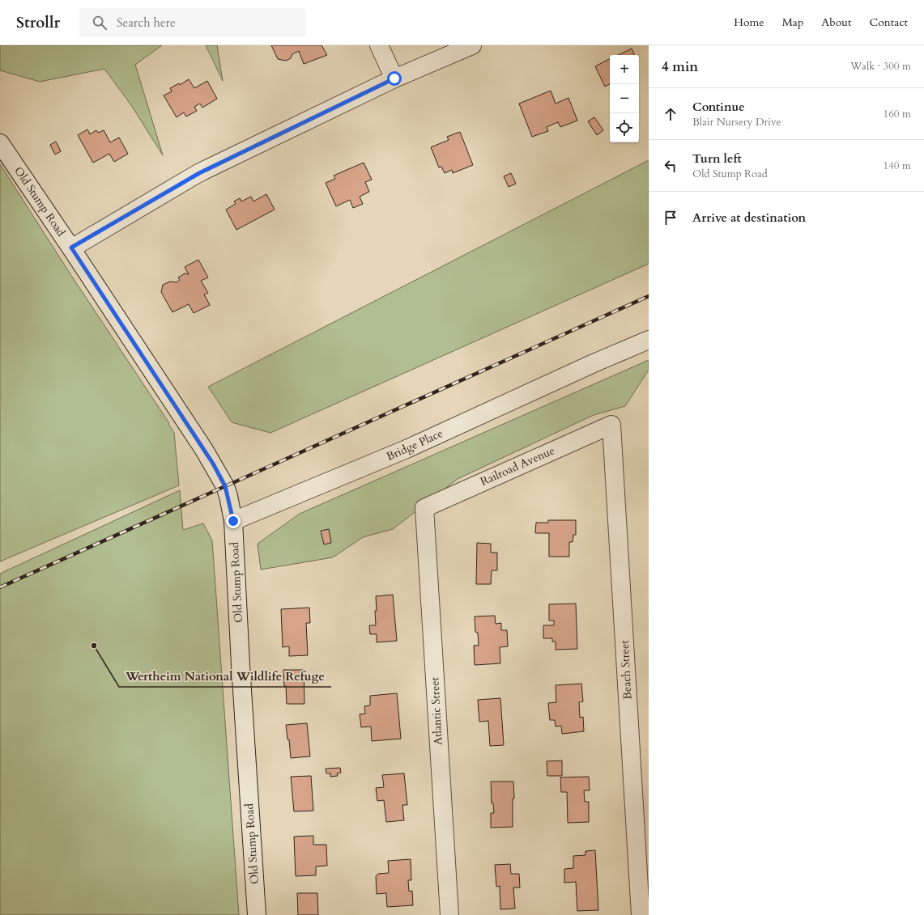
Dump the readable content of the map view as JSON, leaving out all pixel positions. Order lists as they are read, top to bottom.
{
  "streets": {
    "street": [
      "Old Stump Road",
      "Bridge Place",
      "Railroad Avenue",
      "Beach Street",
      "Atlantic Street"
    ]
  },
  "crossings": [
    ["Old Stump Road", "Bridge Place"],
    ["Railroad Avenue", "Beach Street"],
    ["Railroad Avenue", "Atlantic Street"]
  ],
  "places": ["Wertheim National Wildlife Refuge"],
  "page": {
    "header": "Strollr",
    "search": "Search here",
    "nav": [
      "Home",
      "Map",
      "About",
      "Contact"
    ],
    "heading": ["4 min", "Walk · 300 m"],
    "map_buttons": ["+", "−"],
    "list": [
      ["Continue", "Blair Nursery Drive", "160 m"],
      ["Turn left", "Old Stump Road", "140 m"],
      "Arrive at destination"
    ]
  }
}
